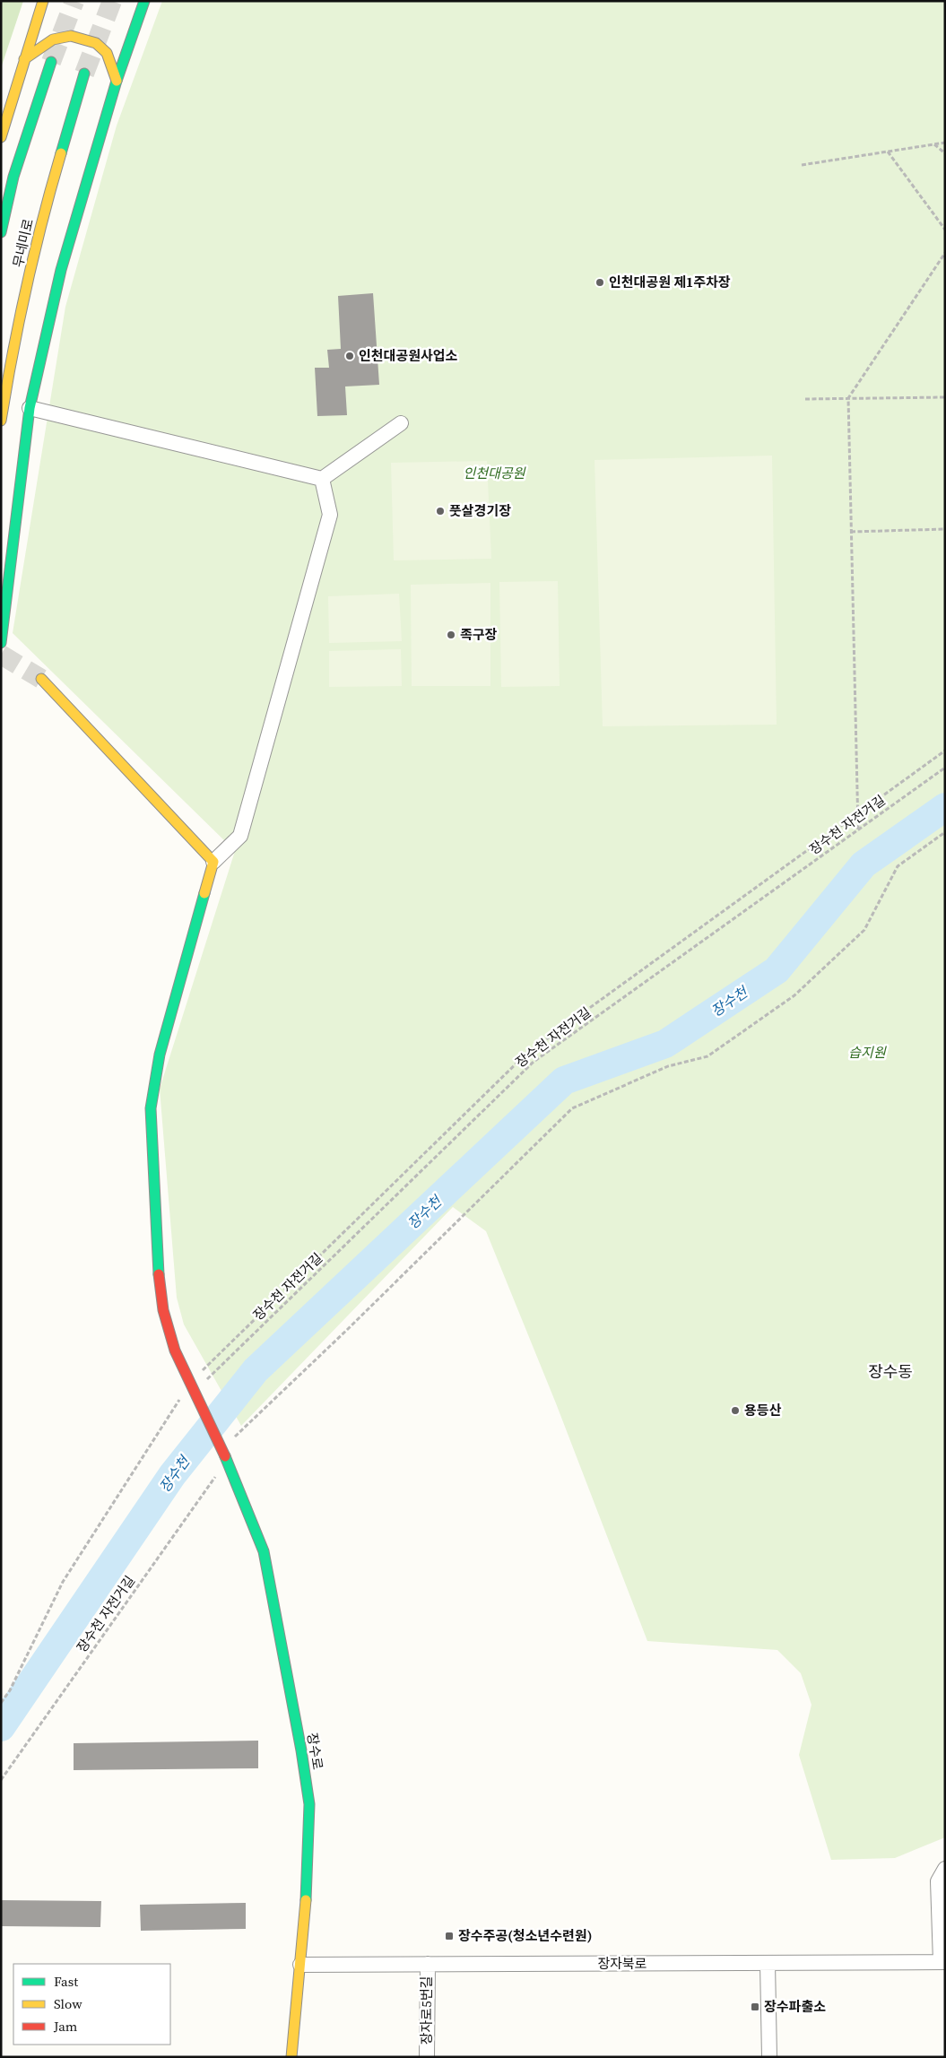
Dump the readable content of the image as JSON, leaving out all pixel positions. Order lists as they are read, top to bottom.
{
  "streets": {
    "street": [
      "무네미로",
      "장수로",
      "장자북로",
      "장자로5번길"
    ],
    "path": ["장수천 자전거길"]
  },
  "crossings": [
    ["장수천 자전거길", "장수로"],
    ["장수로", "장자북로"],
    ["장자북로", "장자로5번길"]
  ],
  "districts": ["장수동"],
  "water": ["장수천"],
  "parks": ["인천대공원", "습지원"],
  "places": {
    "other": [
      "인천대공원 제1주차장",
      "인천대공원사업소",
      "풋살경기장",
      "족구장",
      "용등산"
    ],
    "transit": ["장수주공(청소년수련원)", "장수파출소"]
  },
  "legend": ["Fast", "Slow", "Jam"]
}
